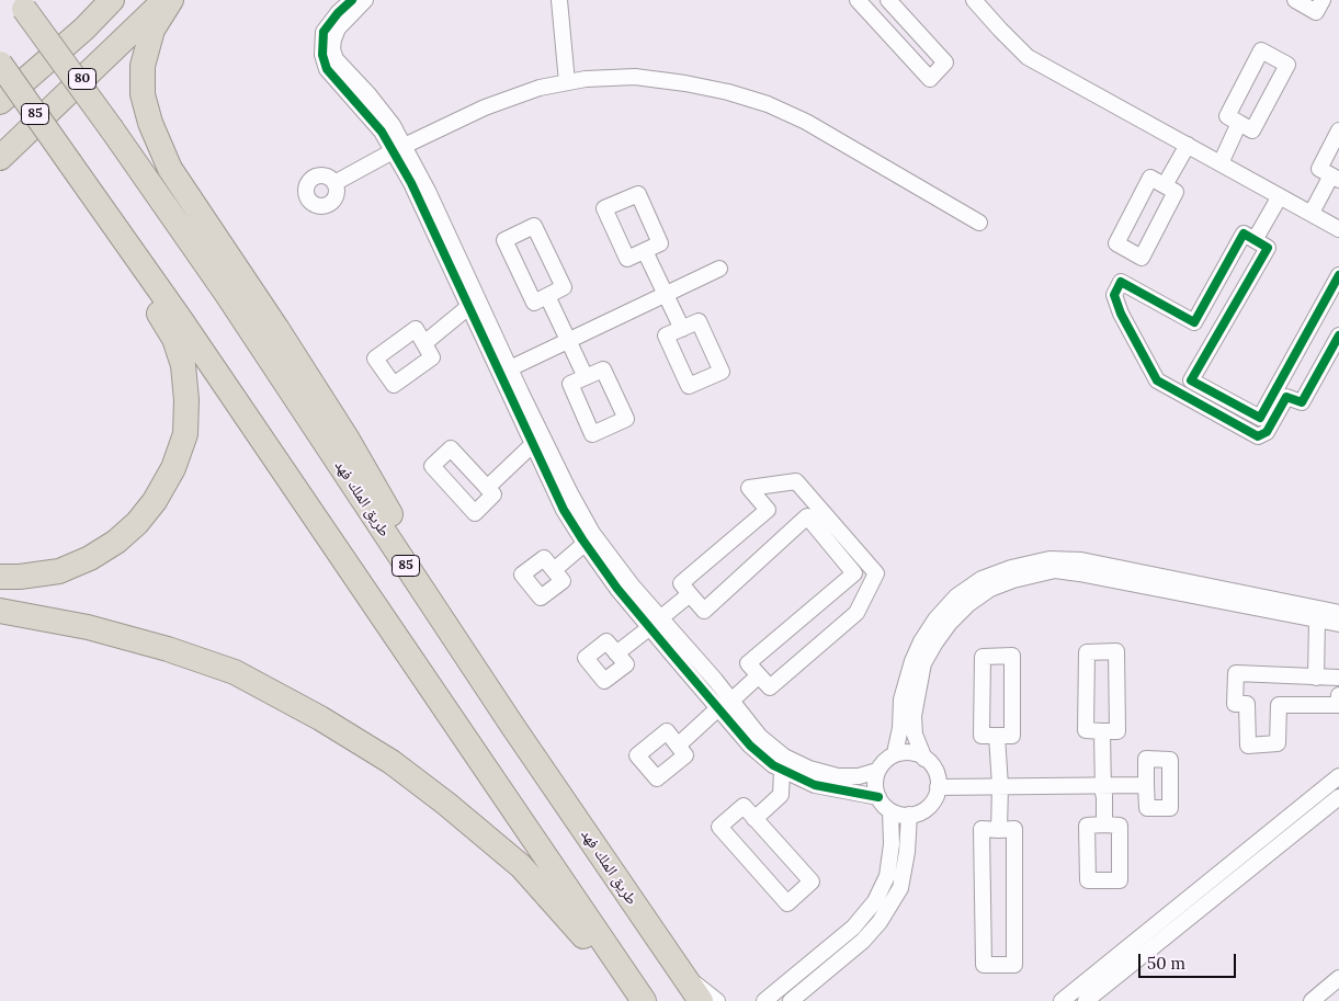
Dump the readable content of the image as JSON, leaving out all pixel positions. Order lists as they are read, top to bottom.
{
  "streets": {
    "highway": ["80", "85", "طريق الملك فهد"]
  },
  "scale_bar": "50 m"
}
